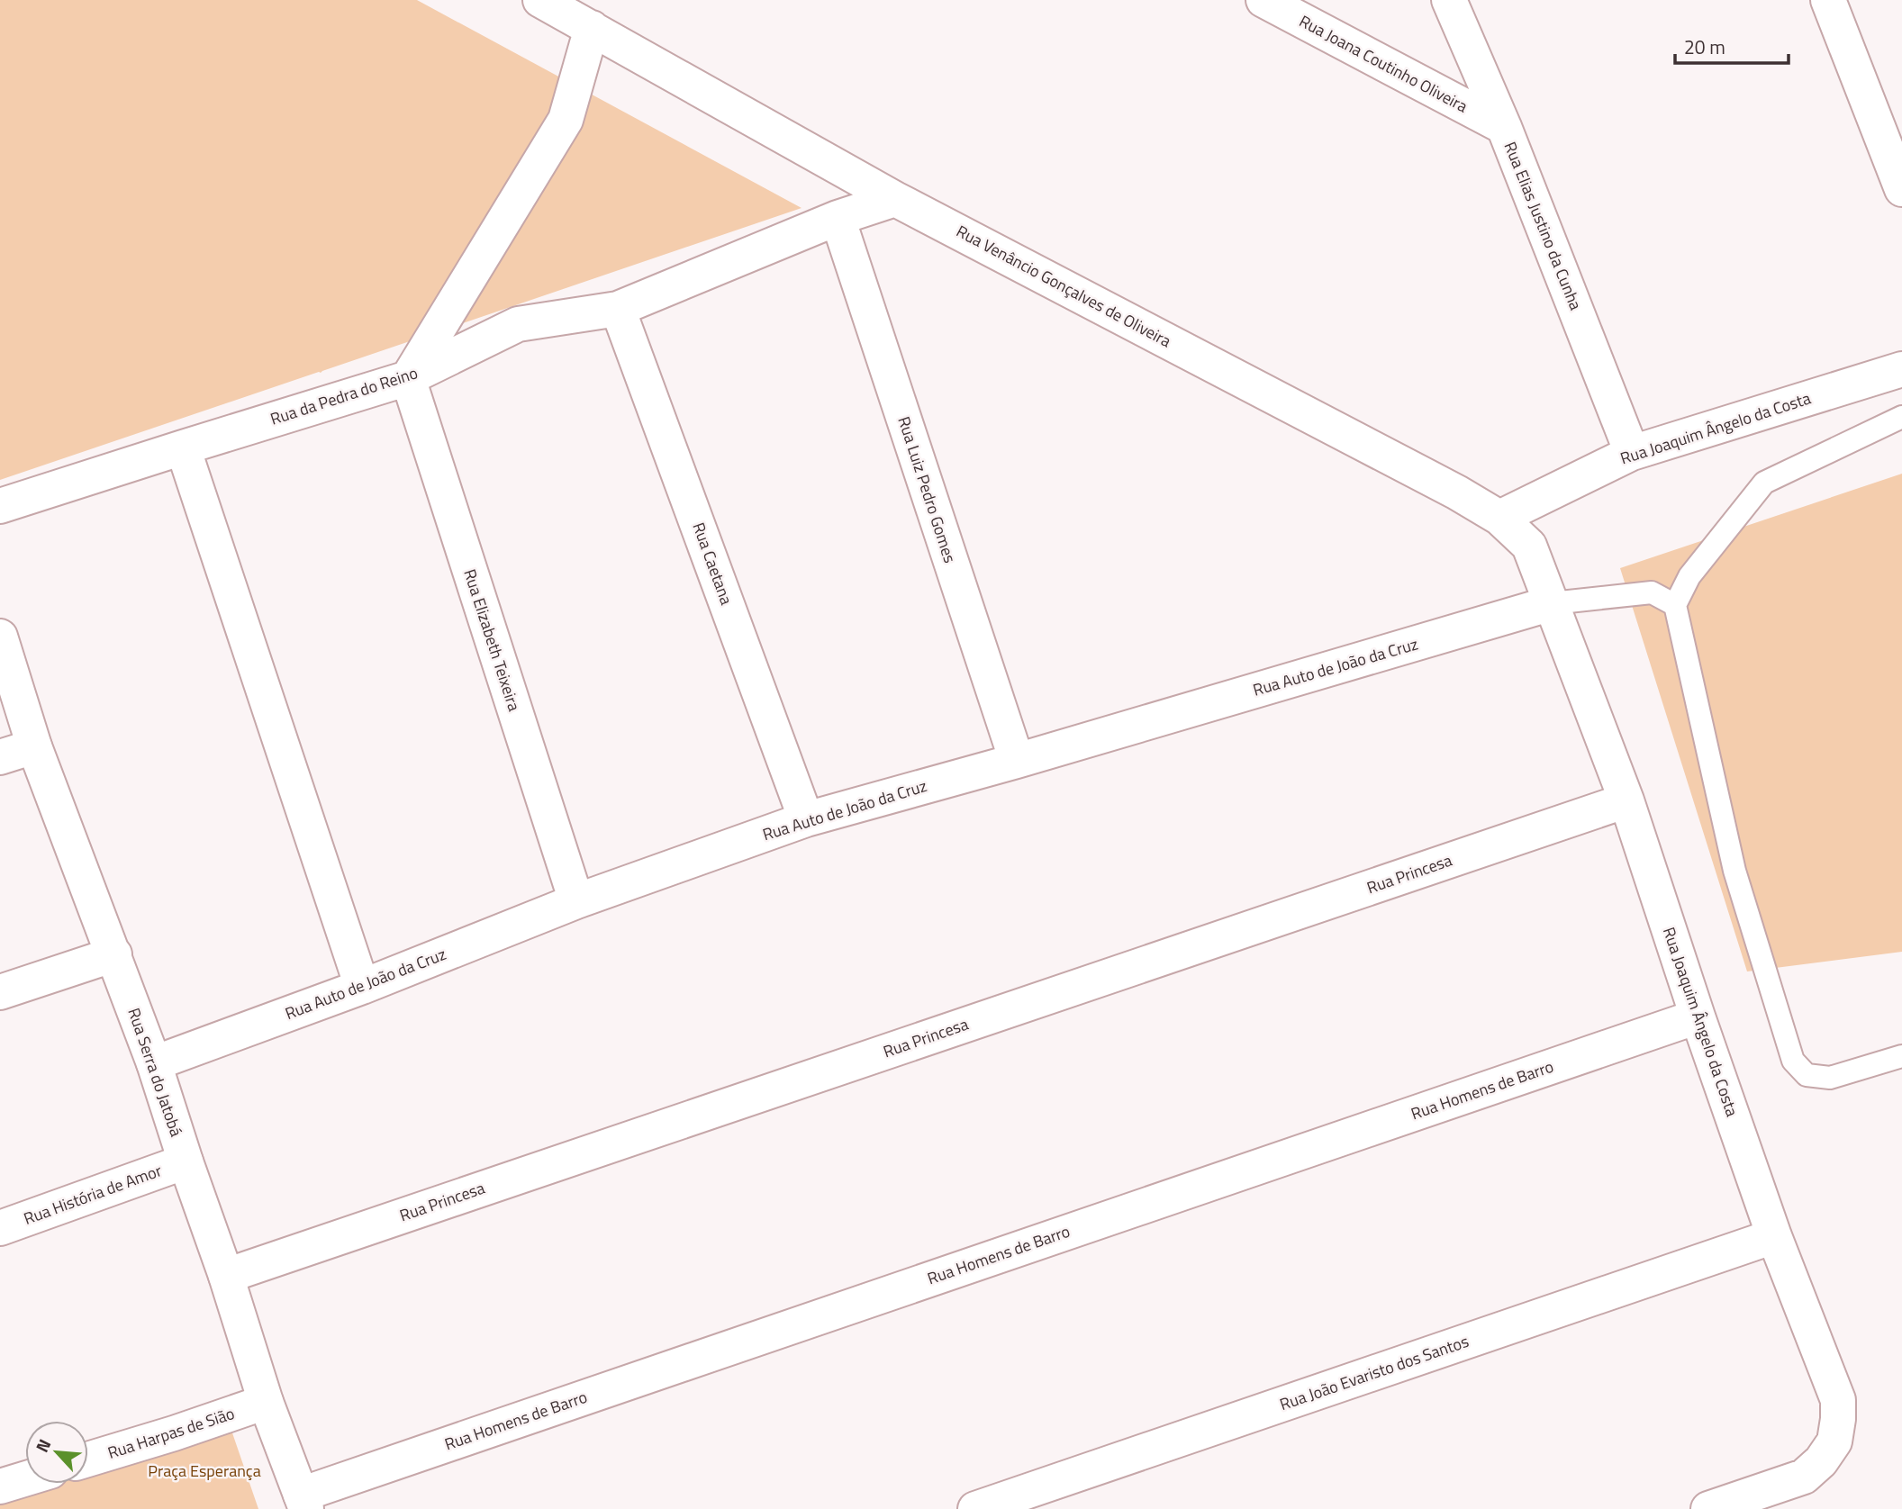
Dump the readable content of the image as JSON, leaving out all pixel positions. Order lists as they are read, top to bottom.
{
  "streets": {
    "street": [
      "Rua Joana Coutinho Oliveira",
      "Rua Elias Justino da Cunha",
      "Rua Venâncio Gonçalves de Oliveira",
      "Rua da Pedra do Reino",
      "Rua Joaquim Ângelo da Costa",
      "Rua Luiz Pedro Gomes",
      "Rua Caetana",
      "Rua Elizabeth Teixeira",
      "Rua Auto de João da Cruz",
      "Rua Princesa",
      "Rua Serra do Jatobá",
      "Rua Homens de Barro",
      "Rua História de Amor",
      "Rua João Evaristo dos Santos",
      "Rua Harpas de Sião"
    ]
  },
  "crossings": [
    ["Rua Joana Coutinho Oliveira", "Rua Elias Justino da Cunha"],
    ["Rua Elias Justino da Cunha", "Rua Joaquim Ângelo da Costa"],
    ["Rua Venâncio Gonçalves de Oliveira", "Rua da Pedra do Reino"],
    ["Rua Venâncio Gonçalves de Oliveira", "Rua Joaquim Ângelo da Costa"],
    ["Rua Venâncio Gonçalves de Oliveira", "Rua Auto de João da Cruz"],
    ["Rua da Pedra do Reino", "Rua Luiz Pedro Gomes"],
    ["Rua da Pedra do Reino", "Rua Caetana"],
    ["Rua da Pedra do Reino", "Rua Elizabeth Teixeira"],
    ["Rua Joaquim Ângelo da Costa", "Rua Auto de João da Cruz"],
    ["Rua Joaquim Ângelo da Costa", "Rua Princesa"],
    ["Rua Joaquim Ângelo da Costa", "Rua Homens de Barro"],
    ["Rua Joaquim Ângelo da Costa", "Rua João Evaristo dos Santos"],
    ["Rua Luiz Pedro Gomes", "Rua Auto de João da Cruz"],
    ["Rua Caetana", "Rua Auto de João da Cruz"],
    ["Rua Elizabeth Teixeira", "Rua Auto de João da Cruz"],
    ["Rua Auto de João da Cruz", "Rua Serra do Jatobá"],
    ["Rua Princesa", "Rua Serra do Jatobá"],
    ["Rua Serra do Jatobá", "Rua Homens de Barro"],
    ["Rua Serra do Jatobá", "Rua História de Amor"],
    ["Rua Serra do Jatobá", "Rua Harpas de Sião"]
  ],
  "parks": ["Praça Esperança"],
  "scale_bar": "20 m",
  "north": "top left"
}
